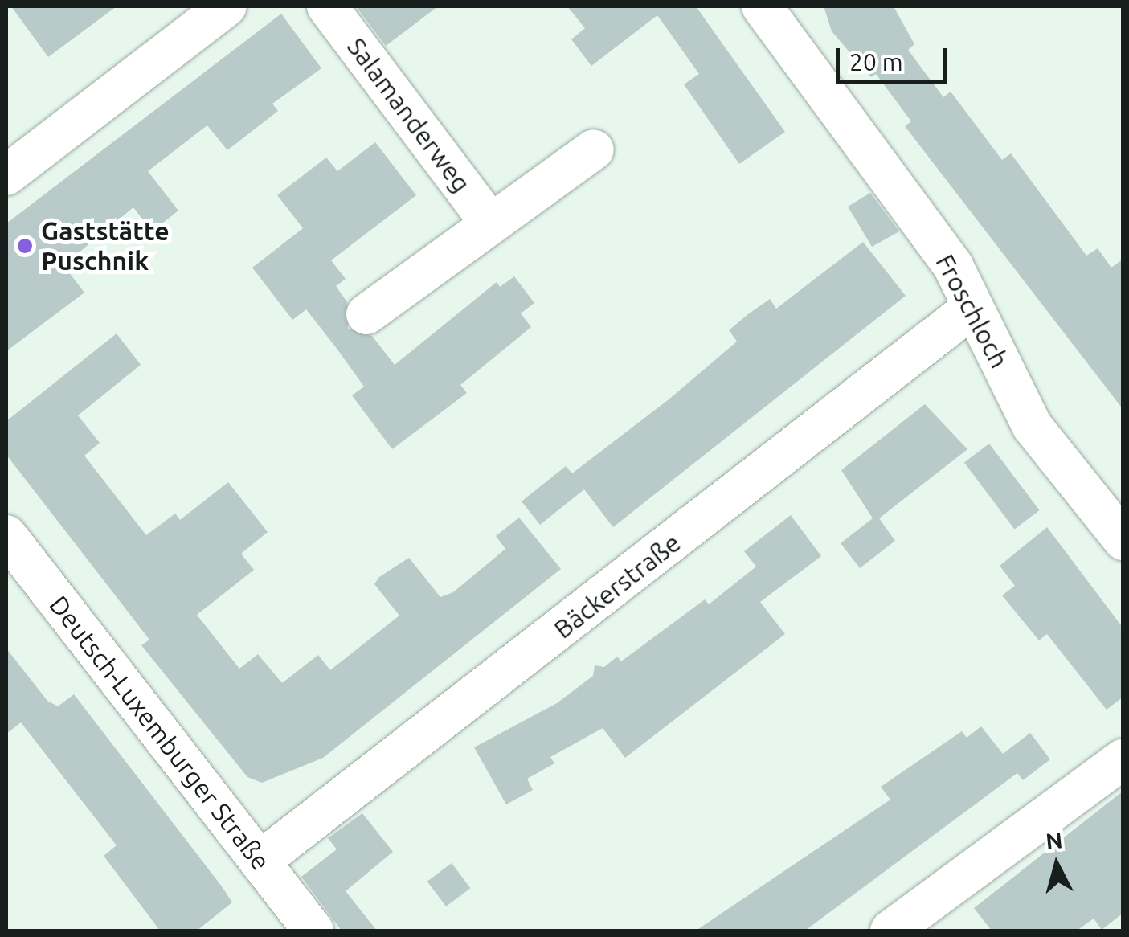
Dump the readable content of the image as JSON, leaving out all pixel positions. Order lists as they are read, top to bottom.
{
  "streets": {
    "street": [
      "Salamanderweg",
      "Froschloch",
      "Bäckerstraße",
      "Deutsch-Luxemburger Straße"
    ]
  },
  "crossings": [
    ["Froschloch", "Bäckerstraße"],
    ["Bäckerstraße", "Deutsch-Luxemburger Straße"]
  ],
  "places": ["Gaststätte Puschnik"],
  "scale_bar": "20 m",
  "north": "top"
}
